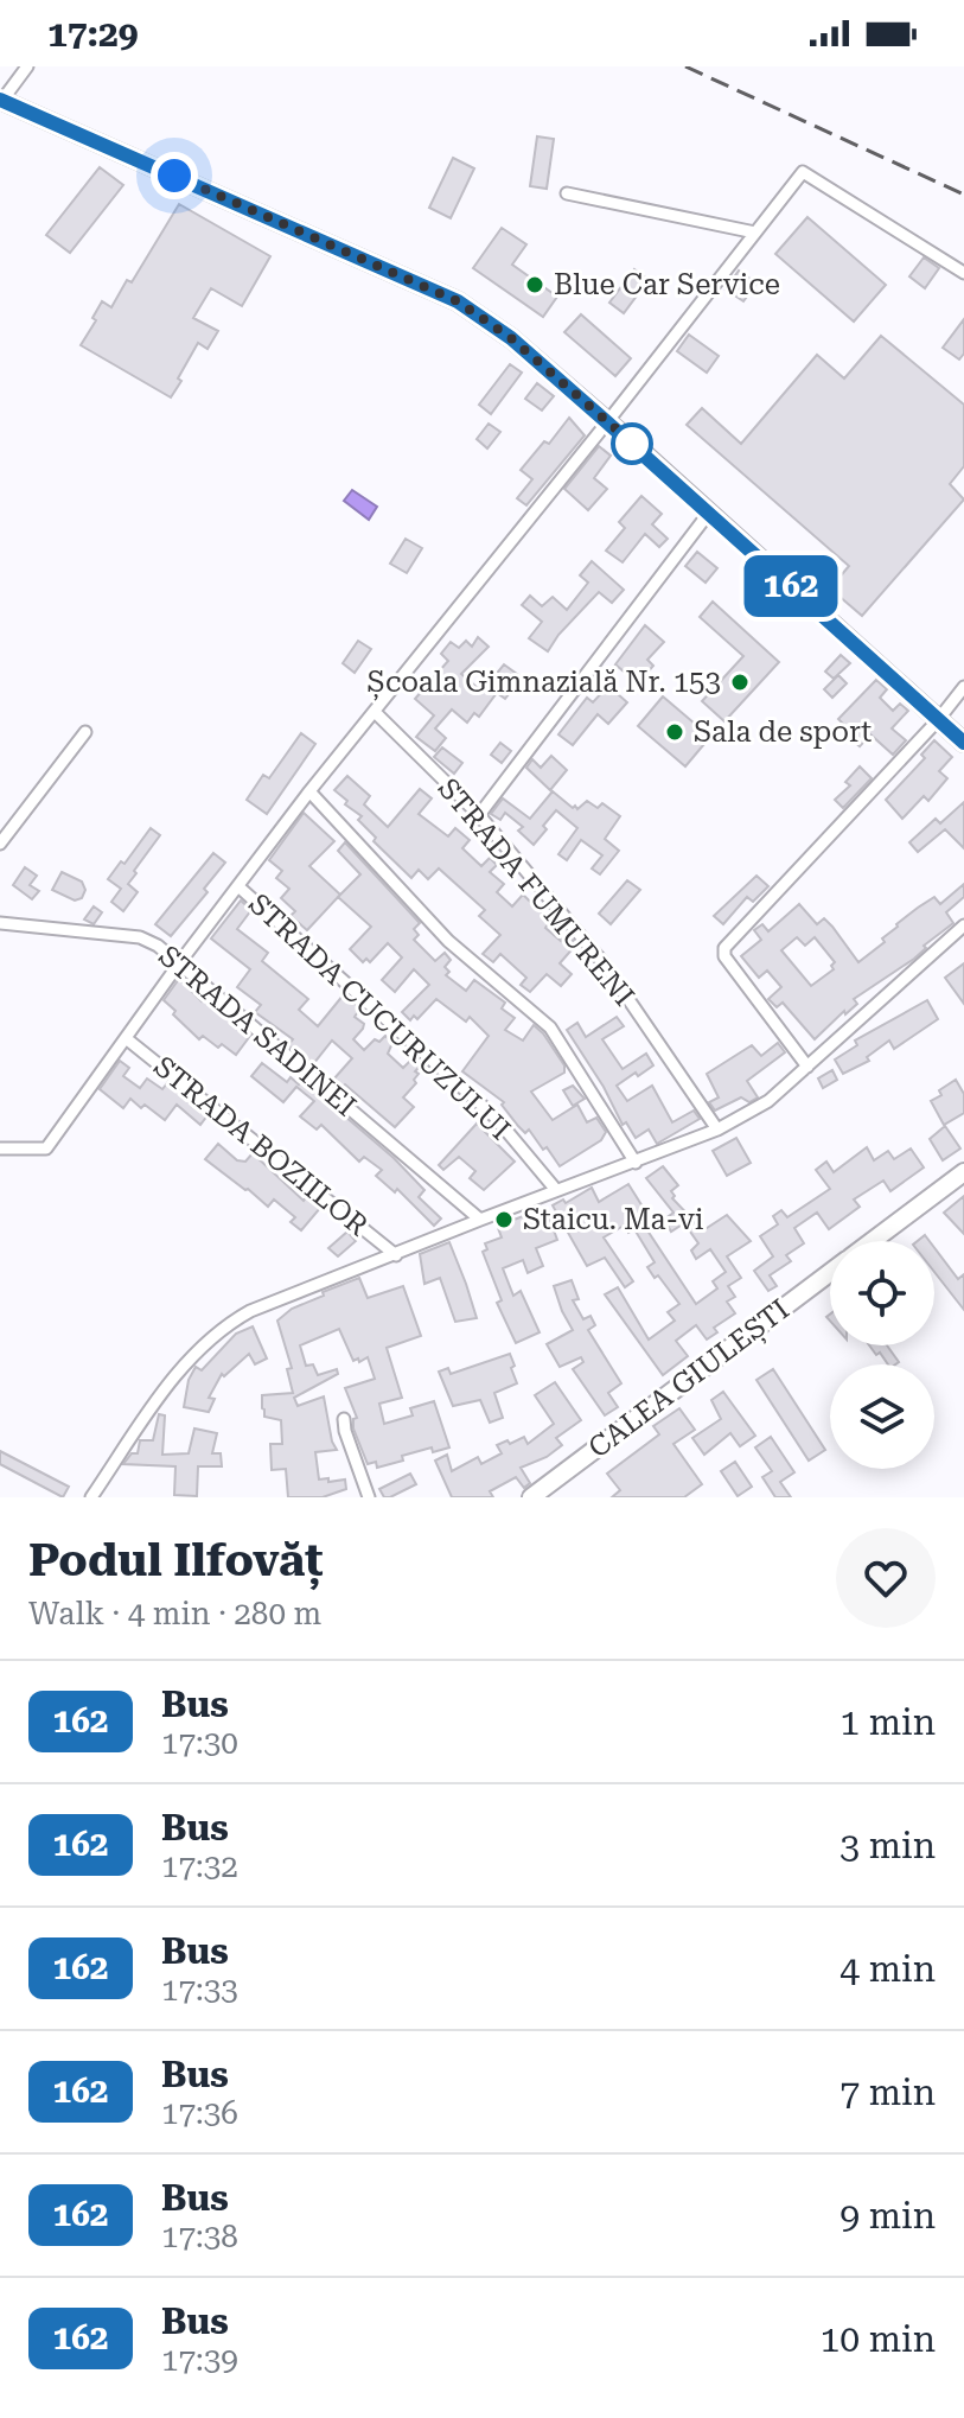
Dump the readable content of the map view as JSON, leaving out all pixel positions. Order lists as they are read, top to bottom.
{
  "streets": {
    "main road": ["CALEA GIULEȘTI"],
    "street": [
      "STRADA FUMURENI",
      "STRADA CUCURUZULUI",
      "STRADA SADINEI",
      "STRADA BOZIILOR"
    ]
  },
  "places": [
    "Blue Car Service",
    "Școala Gimnazială Nr. 153",
    "Sala de sport",
    "Staicu. Ma-vi"
  ],
  "lines": ["bus line 162"],
  "page": {
    "status": "17:29",
    "on_map": "162",
    "heading": ["Podul Ilfovăț", "Walk · 4 min · 280 m"],
    "list": [
      {
        "mark": "162",
        "name": "Bus",
        "note": "17:30",
        "value": "1 min"
      },
      {
        "mark": "162",
        "name": "Bus",
        "note": "17:32",
        "value": "3 min"
      },
      {
        "mark": "162",
        "name": "Bus",
        "note": "17:33",
        "value": "4 min"
      },
      {
        "mark": "162",
        "name": "Bus",
        "note": "17:36",
        "value": "7 min"
      },
      {
        "mark": "162",
        "name": "Bus",
        "note": "17:38",
        "value": "9 min"
      },
      {
        "mark": "162",
        "name": "Bus",
        "note": "17:39",
        "value": "10 min"
      }
    ]
  }
}
